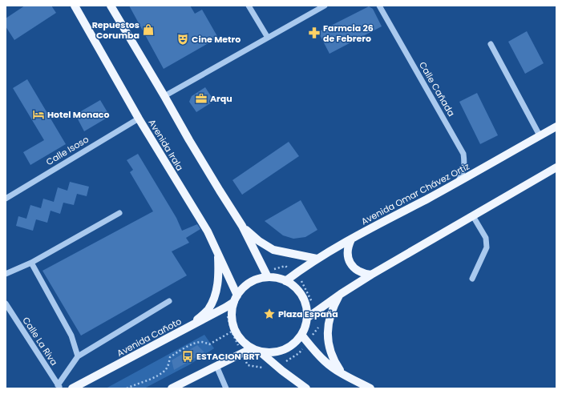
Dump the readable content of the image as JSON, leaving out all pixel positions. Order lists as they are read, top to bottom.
{
  "streets": {
    "main road": ["Avenida Irala", "Avenida Omar Chávez Ortiz", "Avenida Cañoto"],
    "street": ["Calle Cañada", "Calle Isoso", "Calle La Riva"]
  },
  "crossings": [
    ["Calle Cañada", "Avenida Omar Chávez Ortiz"],
    ["Avenida Irala", "Calle Isoso"],
    ["Avenida Irala", "Avenida Omar Chávez Ortiz"],
    ["Avenida Irala", "Avenida Cañoto"],
    ["Avenida Omar Chávez Ortiz", "Avenida Cañoto"]
  ],
  "places": {
    "shop": ["Repuestos Corumba"],
    "pharmacy": ["Farmcia 26 de Febrero"],
    "theatre": ["Cine Metro"],
    "office": ["Arqu"],
    "hotel": ["Hotel Monaco"],
    "place": ["Plaza España"],
    "bus stop": ["ESTACION BRT"]
  }
}
